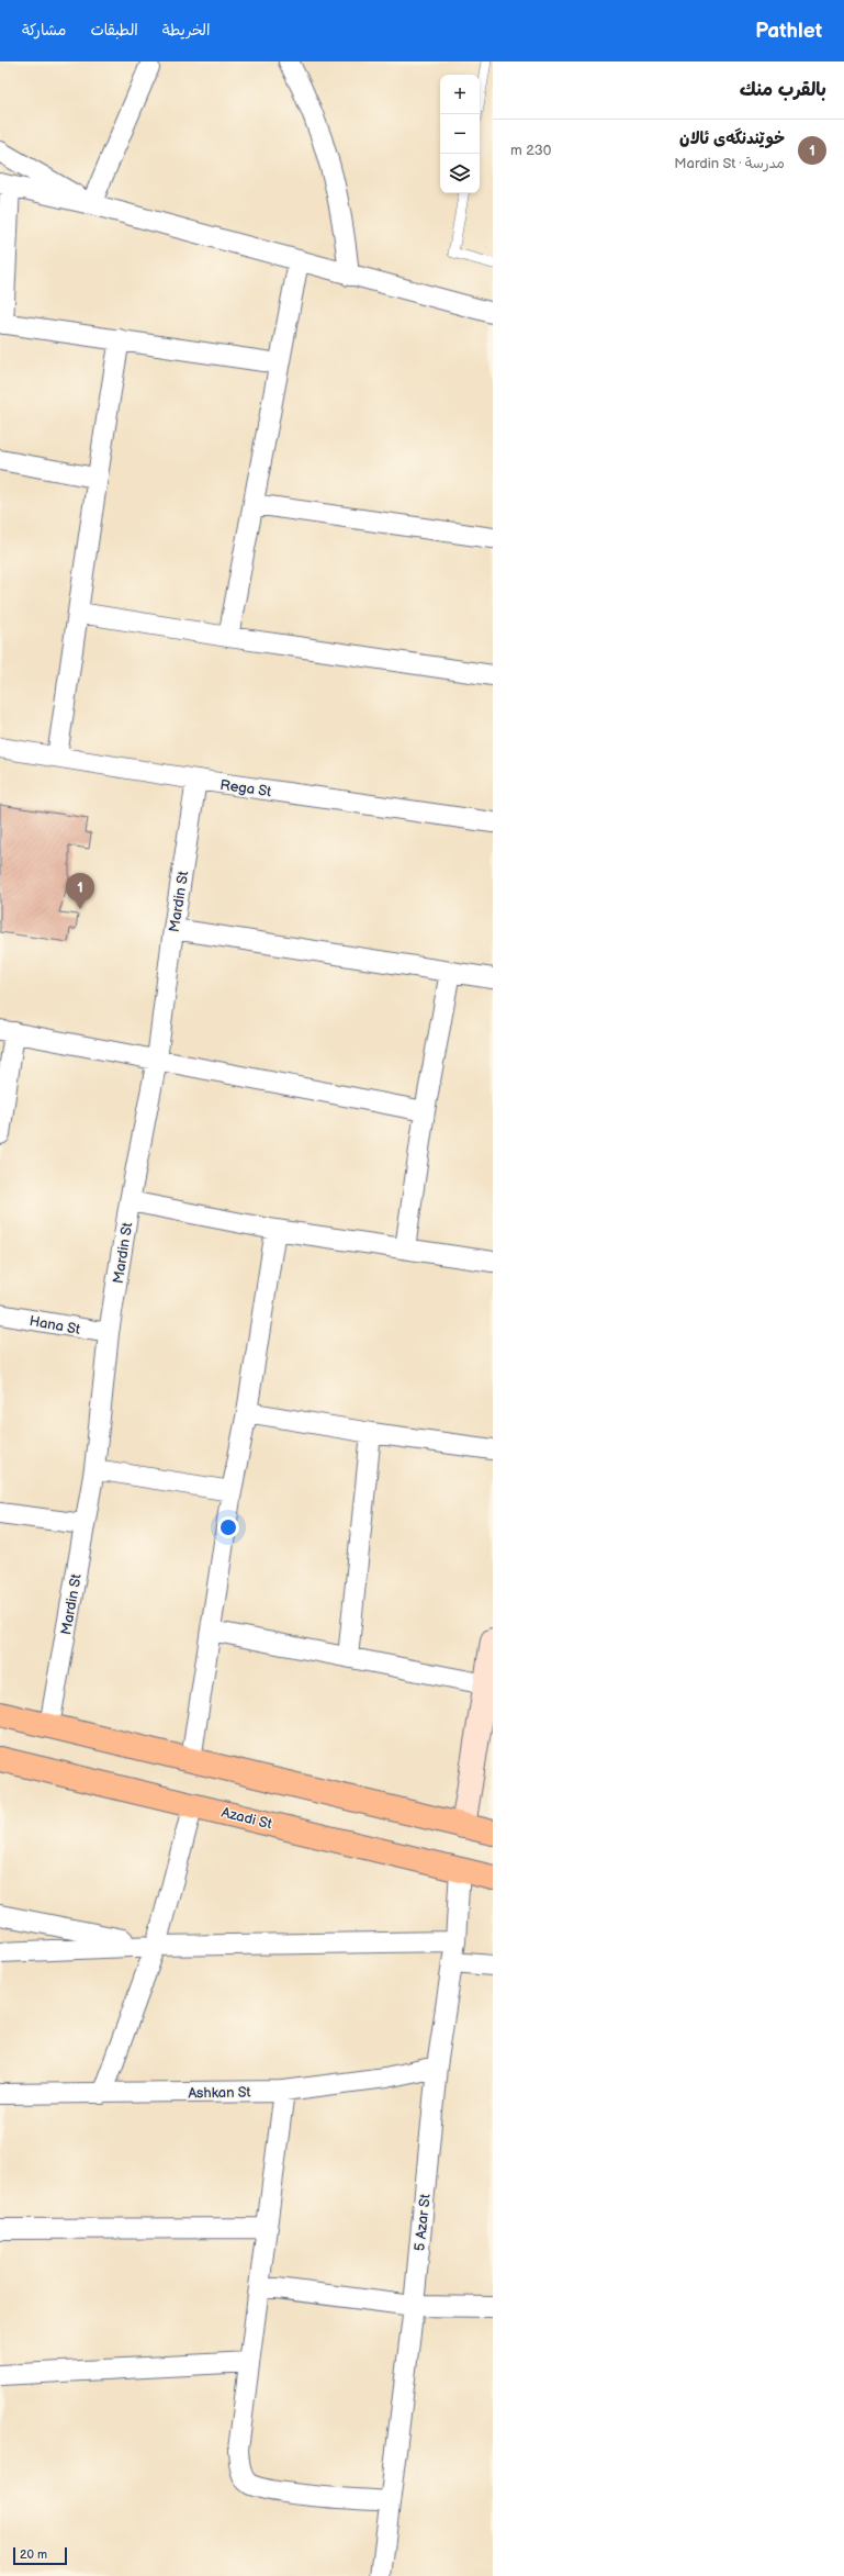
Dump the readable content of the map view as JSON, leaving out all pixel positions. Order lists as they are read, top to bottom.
{
  "streets": {
    "highway": ["Azadi St"],
    "street": [
      "Rega St",
      "Mardin St",
      "Hana St",
      "Ashkan St",
      "5 Azar St"
    ]
  },
  "crossings": [
    ["Rega St", "Mardin St"],
    ["Mardin St", "Hana St"],
    ["Azadi St", "5 Azar St"],
    ["Ashkan St", "5 Azar St"]
  ],
  "scale_bar": "20 m",
  "page": {
    "header": "Pathlet",
    "nav": ["الخريطة", "الطبقات", "مشاركة"],
    "heading": "بالقرب منك",
    "map_buttons": ["+", "−"],
    "list": [
      {
        "mark": "1",
        "name": "خوێندنگەی ئالان",
        "note": "مدرسة · Mardin St",
        "value": "230 m"
      }
    ],
    "pins": "1",
    "scale": "20 m"
  }
}
